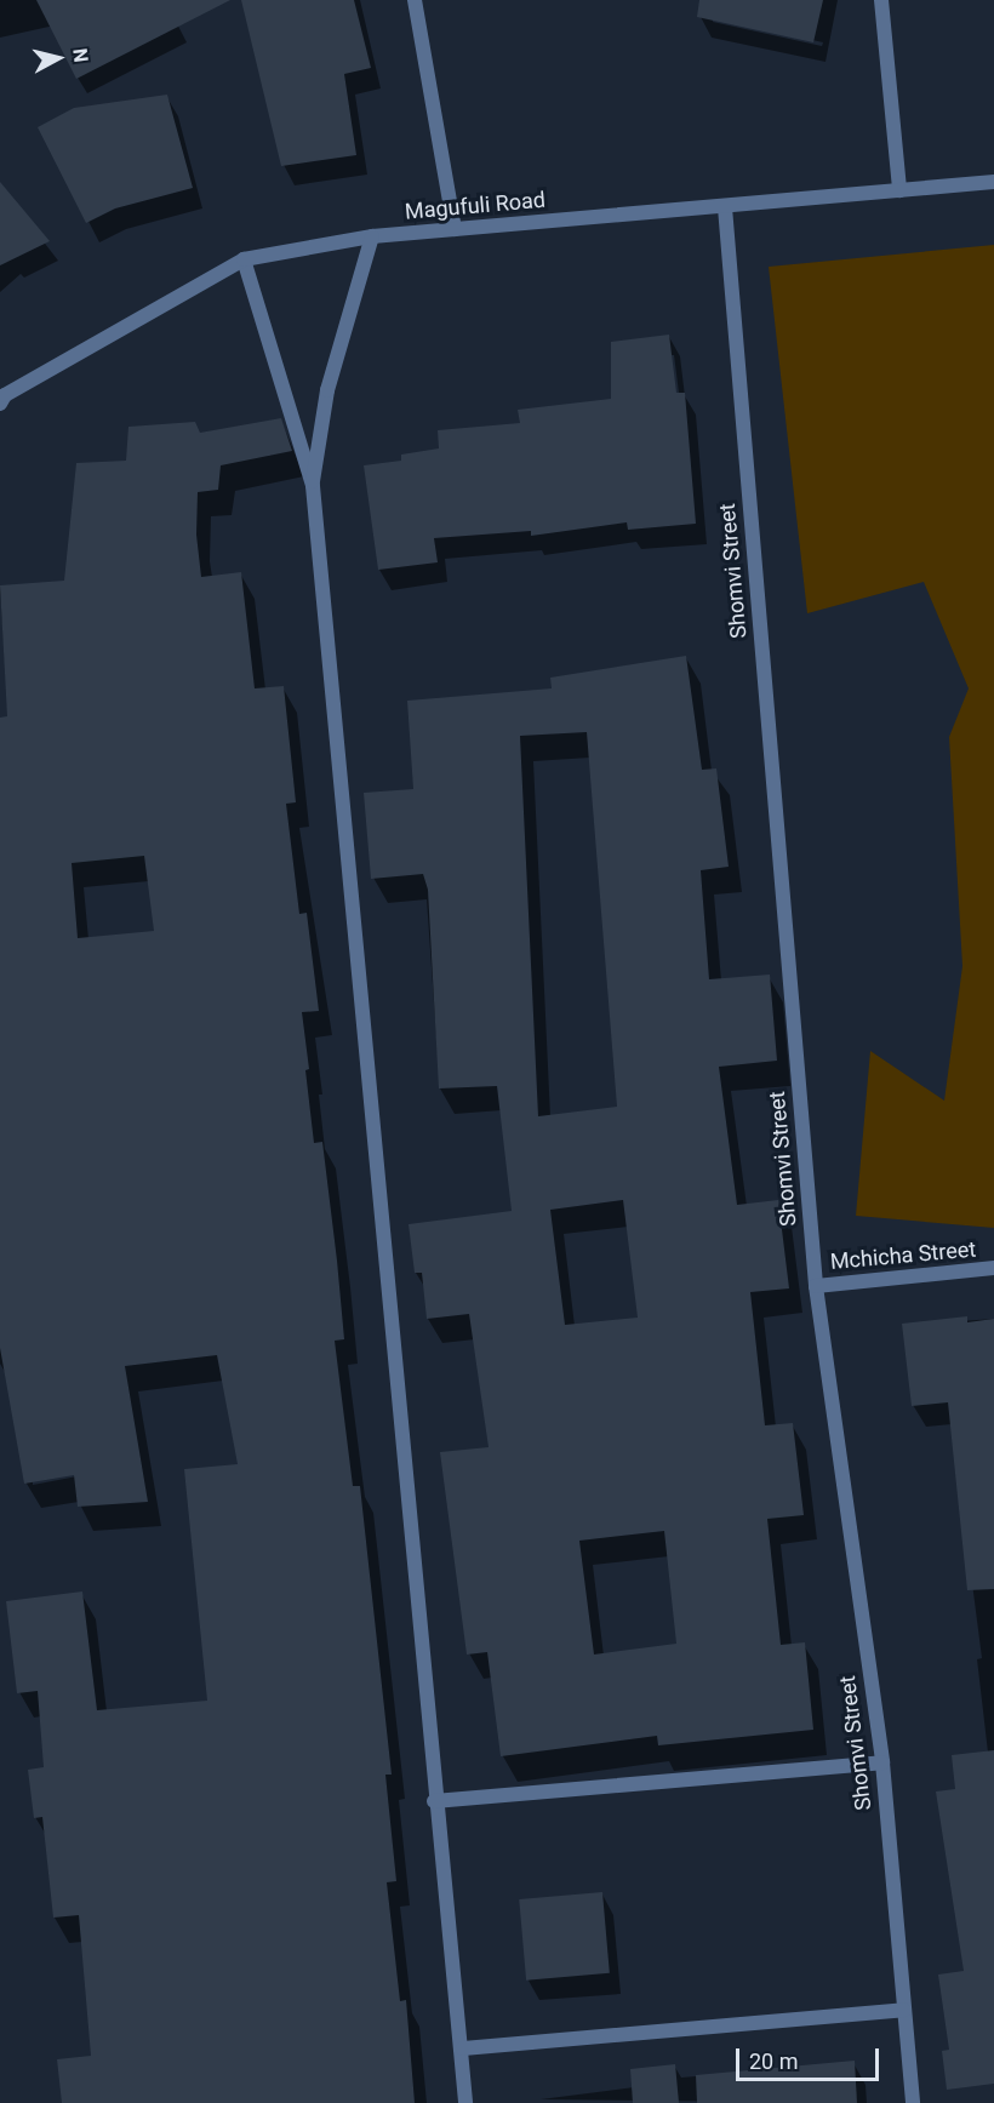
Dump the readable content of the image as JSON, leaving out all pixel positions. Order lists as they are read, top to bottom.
{
  "streets": {
    "street": ["Magufuli Road", "Shomvi Street", "Mchicha Street"]
  },
  "crossings": [
    ["Magufuli Road", "Shomvi Street"],
    ["Shomvi Street", "Mchicha Street"]
  ],
  "scale_bar": "20 m",
  "north": "right"
}
